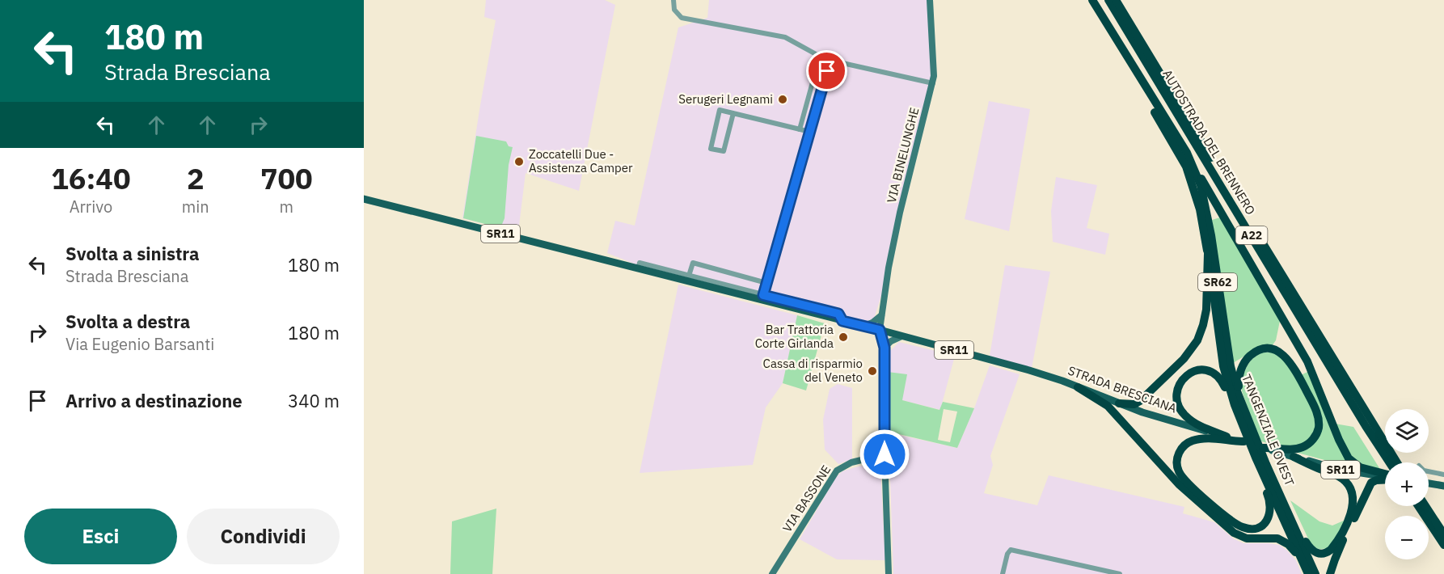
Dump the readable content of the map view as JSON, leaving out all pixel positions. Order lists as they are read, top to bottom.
{
  "streets": {
    "highway": [
      "AUTOSTRADA DEL BRENNERO",
      "A22",
      "SR62",
      "TANGENZIALE OVEST"
    ],
    "main road": ["SR11", "STRADA BRESCIANA"],
    "street": ["VIA BINELUNGHE", "VIA BASSONE"]
  },
  "crossings": [
    ["VIA BINELUNGHE", "STRADA BRESCIANA"]
  ],
  "places": [
    "Serugeri Legnami",
    "Zoccatelli Due - Assistenza Camper",
    "Bar Trattoria Corte Girlanda",
    "Cassa di risparmio del Veneto"
  ],
  "page": {
    "turn": ["180 m", "Strada Bresciana"],
    "eta": [
      "16:40",
      "Arrivo",
      "2",
      "min",
      "700",
      "m"
    ],
    "list": [
      {
        "name": "Svolta a sinistra",
        "note": "Strada Bresciana",
        "value": "180 m"
      },
      {
        "name": "Svolta a destra",
        "note": "Via Eugenio Barsanti",
        "value": "180 m"
      },
      {
        "name": "Arrivo a destinazione",
        "value": "340 m"
      }
    ],
    "map_buttons": ["+", "−"],
    "buttons": ["Esci", "Condividi"]
  }
}
